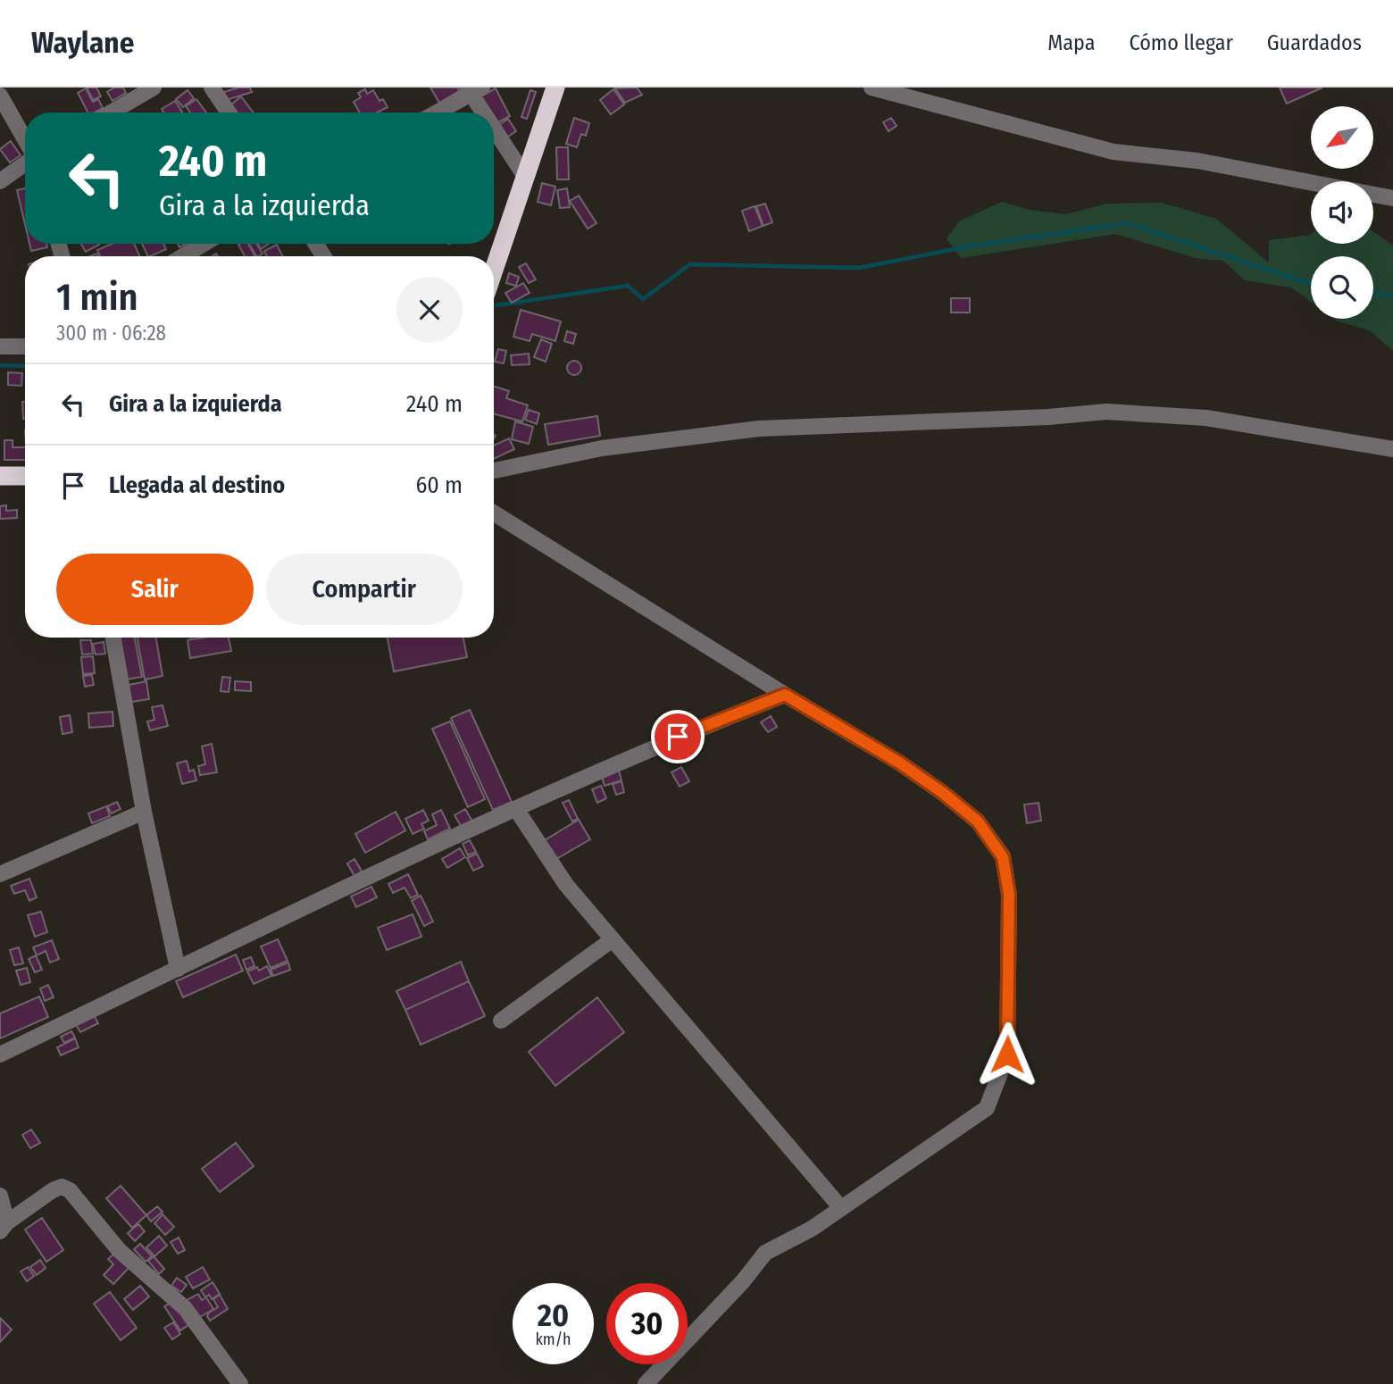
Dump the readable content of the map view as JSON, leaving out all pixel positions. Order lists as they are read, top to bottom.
{
  "north": "bottom left",
  "page": {
    "header": "Waylane",
    "nav": ["Mapa", "Cómo llegar", "Guardados"],
    "turn": ["240 m", "Gira a la izquierda"],
    "heading": ["1 min", "300 m · 06:28"],
    "list": [
      {
        "name": "Gira a la izquierda",
        "value": "240 m"
      },
      {
        "name": "Llegada al destino",
        "value": "60 m"
      }
    ],
    "buttons": ["Salir", "Compartir"],
    "speed": "20 km/h",
    "limit": "30"
  }
}
